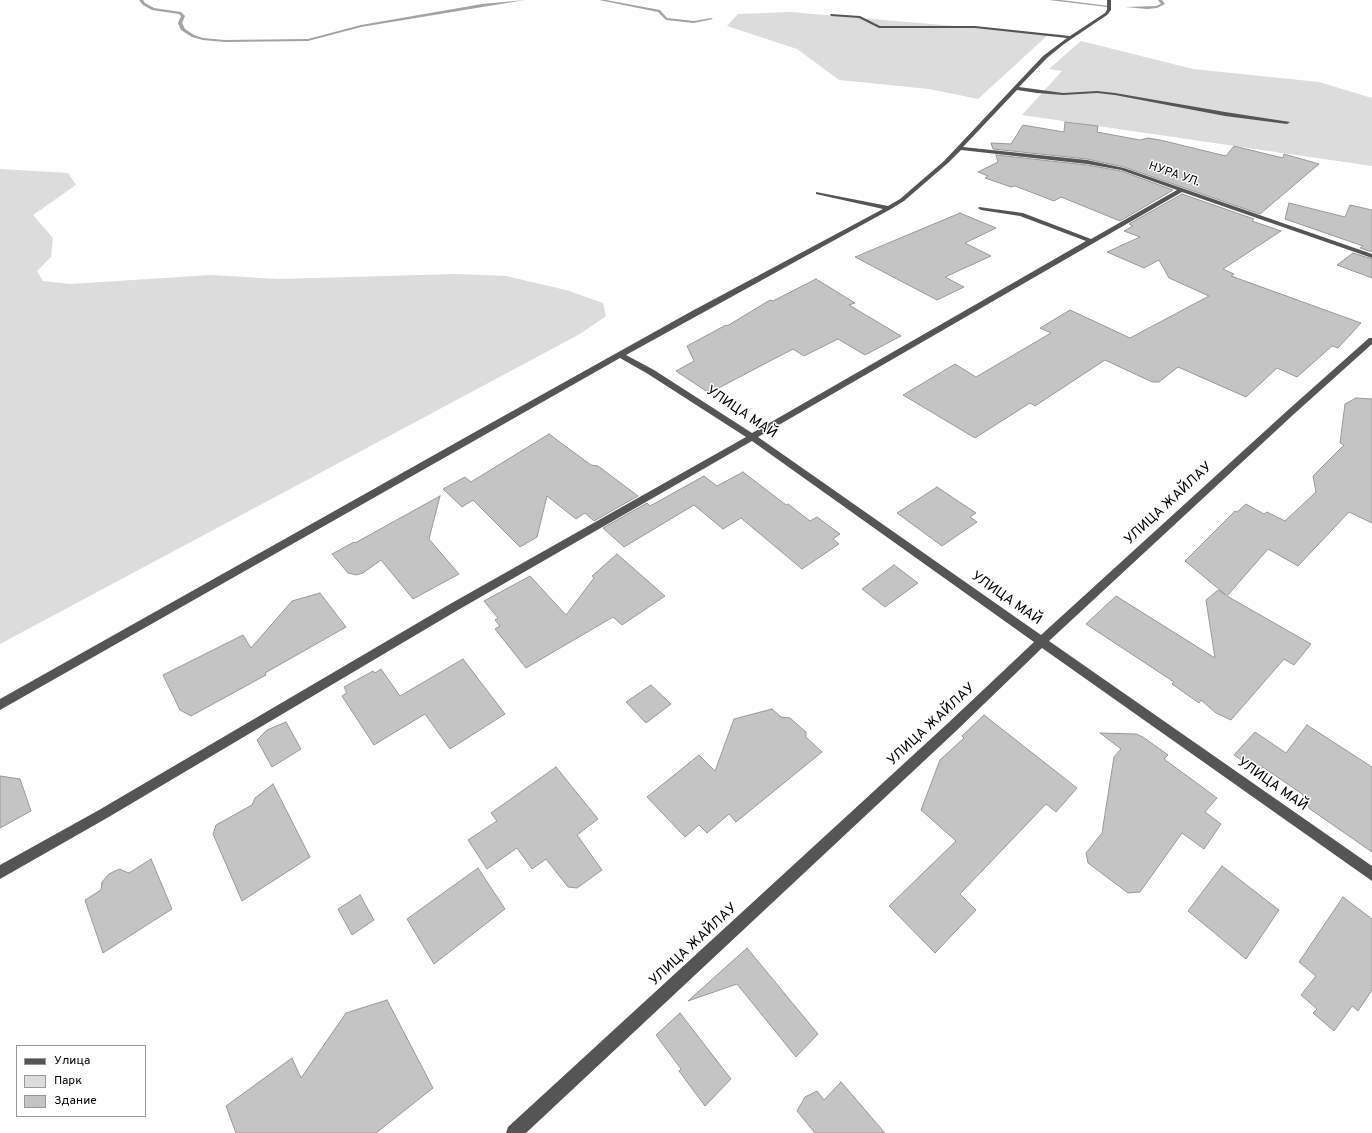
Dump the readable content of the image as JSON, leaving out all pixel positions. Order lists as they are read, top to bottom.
{
  "streets": {
    "street": ["НУРА УЛ.", "УЛИЦА МАЙ", "УЛИЦА ЖАЙЛАУ"]
  },
  "crossings": [
    ["УЛИЦА МАЙ", "УЛИЦА ЖАЙЛАУ"]
  ],
  "legend": ["Улица", "Парк", "Здание"]
}
